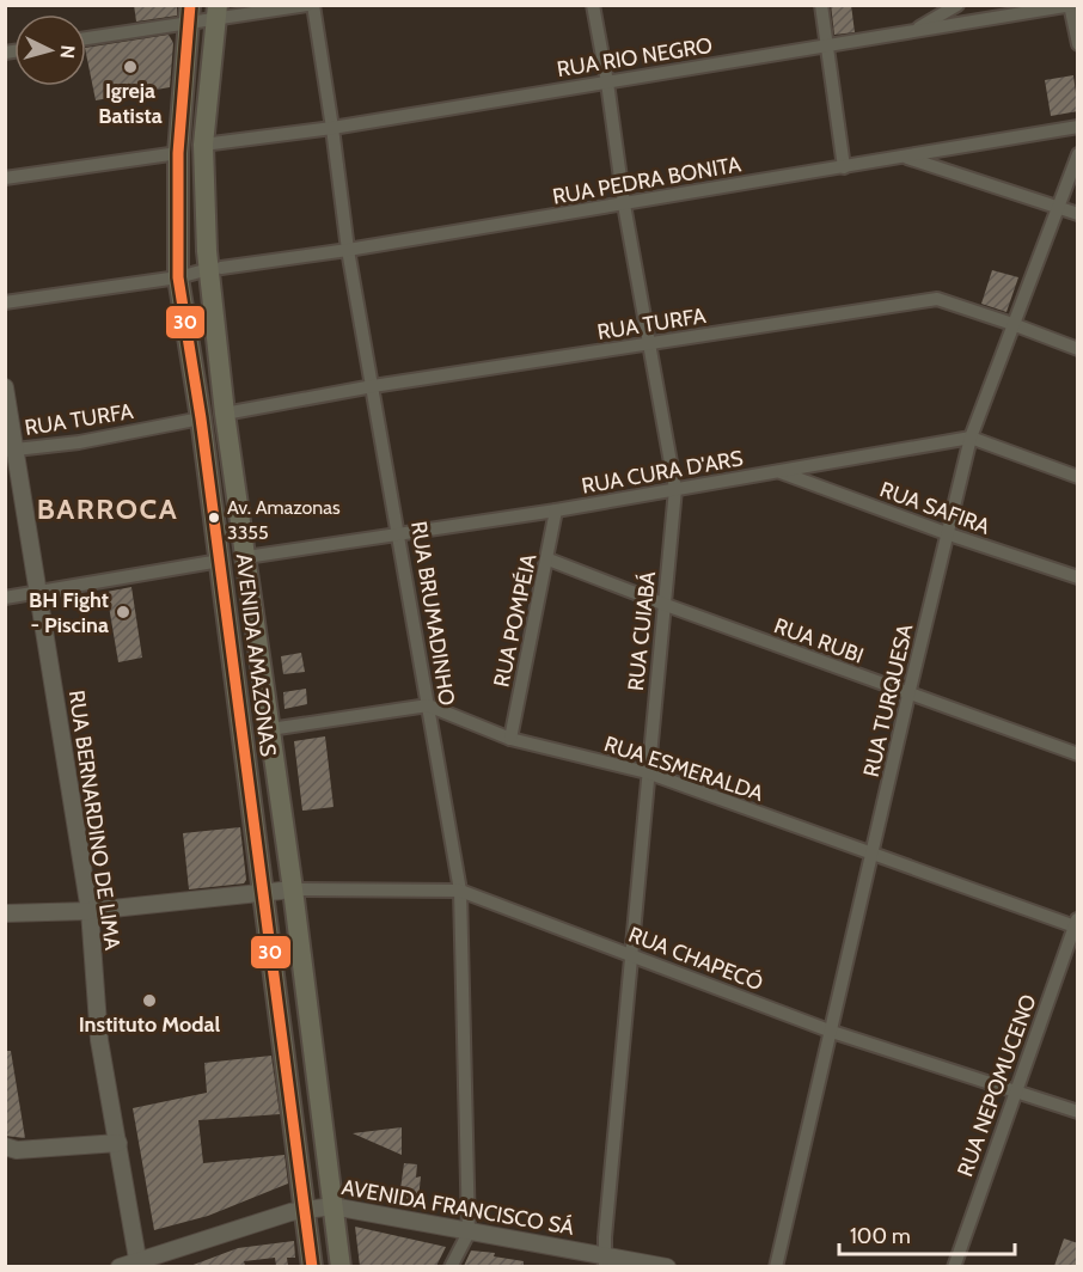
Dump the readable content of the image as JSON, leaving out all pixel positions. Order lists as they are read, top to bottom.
{
  "streets": {
    "main road": ["AVENIDA AMAZONAS"],
    "street": [
      "RUA RIO NEGRO",
      "RUA PEDRA BONITA",
      "RUA TURFA",
      "RUA CURA D'ARS",
      "RUA SAFIRA",
      "RUA BRUMADINHO",
      "RUA POMPÉIA",
      "RUA CUIABÁ",
      "RUA RUBI",
      "RUA TURQUESA",
      "RUA ESMERALDA",
      "RUA BERNARDINO DE LIMA",
      "RUA CHAPECÓ",
      "RUA NEPOMUCENO",
      "AVENIDA FRANCISCO SÁ"
    ]
  },
  "crossings": [
    ["RUA RIO NEGRO", "RUA BRUMADINHO"],
    ["RUA RIO NEGRO", "RUA CUIABÁ"],
    ["RUA RIO NEGRO", "AVENIDA AMAZONAS"],
    ["RUA PEDRA BONITA", "RUA BRUMADINHO"],
    ["RUA PEDRA BONITA", "RUA CUIABÁ"],
    ["RUA PEDRA BONITA", "AVENIDA AMAZONAS"],
    ["RUA TURFA", "RUA BRUMADINHO"],
    ["RUA TURFA", "RUA CUIABÁ"],
    ["RUA TURFA", "AVENIDA AMAZONAS"],
    ["RUA TURFA", "RUA TURQUESA"],
    ["RUA TURFA", "RUA BERNARDINO DE LIMA"],
    ["RUA CURA D'ARS", "RUA SAFIRA"],
    ["RUA CURA D'ARS", "RUA BRUMADINHO"],
    ["RUA CURA D'ARS", "RUA POMPÉIA"],
    ["RUA CURA D'ARS", "RUA CUIABÁ"],
    ["RUA CURA D'ARS", "AVENIDA AMAZONAS"],
    ["RUA CURA D'ARS", "RUA TURQUESA"],
    ["RUA SAFIRA", "RUA TURQUESA"],
    ["RUA BRUMADINHO", "RUA ESMERALDA"],
    ["RUA BRUMADINHO", "RUA CHAPECÓ"],
    ["RUA BRUMADINHO", "AVENIDA FRANCISCO SÁ"],
    ["RUA POMPÉIA", "RUA RUBI"],
    ["RUA POMPÉIA", "RUA ESMERALDA"],
    ["RUA CUIABÁ", "RUA RUBI"],
    ["RUA CUIABÁ", "RUA ESMERALDA"],
    ["RUA CUIABÁ", "RUA CHAPECÓ"],
    ["RUA CUIABÁ", "AVENIDA FRANCISCO SÁ"],
    ["RUA RUBI", "RUA TURQUESA"],
    ["AVENIDA AMAZONAS", "RUA CHAPECÓ"],
    ["AVENIDA AMAZONAS", "AVENIDA FRANCISCO SÁ"],
    ["RUA TURQUESA", "RUA ESMERALDA"],
    ["RUA TURQUESA", "RUA CHAPECÓ"],
    ["RUA ESMERALDA", "RUA NEPOMUCENO"],
    ["RUA BERNARDINO DE LIMA", "AVENIDA FRANCISCO SÁ"],
    ["RUA CHAPECÓ", "RUA NEPOMUCENO"]
  ],
  "districts": ["BARROCA"],
  "places": [
    "Igreja Batista",
    "Av. Amazonas 3355",
    "BH Fight - Piscina",
    "Instituto Modal"
  ],
  "lines": ["transit line 30"],
  "scale_bar": "100 m",
  "north": "right"
}
